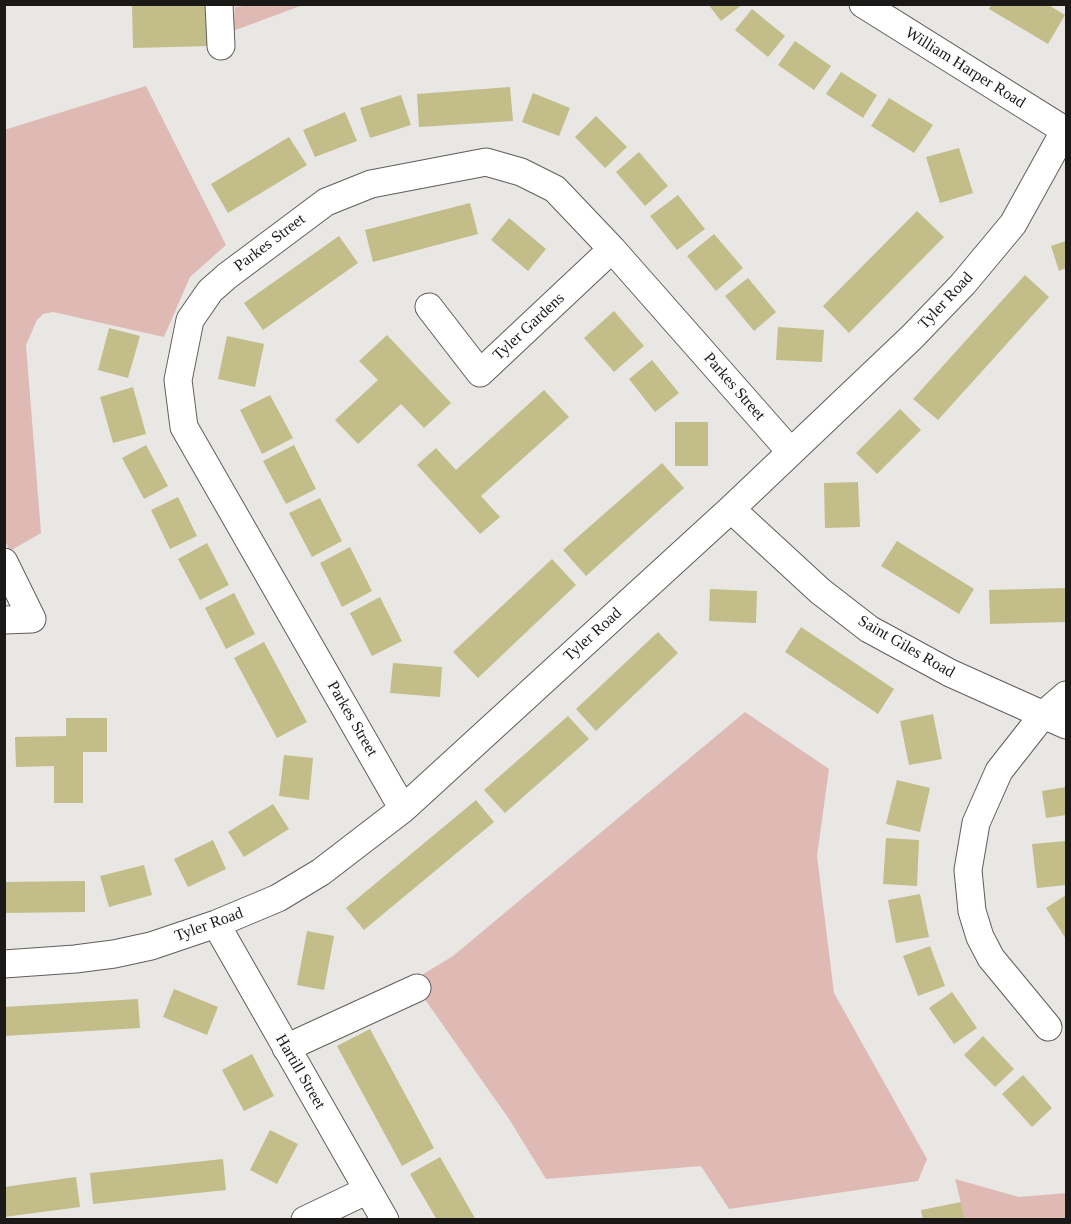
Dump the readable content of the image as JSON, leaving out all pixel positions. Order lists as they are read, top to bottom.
{
  "streets": {
    "street": [
      "William Harper Road",
      "Parkes Street",
      "Tyler Road",
      "Tyler Gardens",
      "Saint Giles Road",
      "Hartill Street"
    ]
  },
  "crossings": [
    ["William Harper Road", "Tyler Road"],
    ["Parkes Street", "Tyler Road"],
    ["Parkes Street", "Tyler Gardens"],
    ["Tyler Road", "Saint Giles Road"],
    ["Tyler Road", "Hartill Street"]
  ]
}
